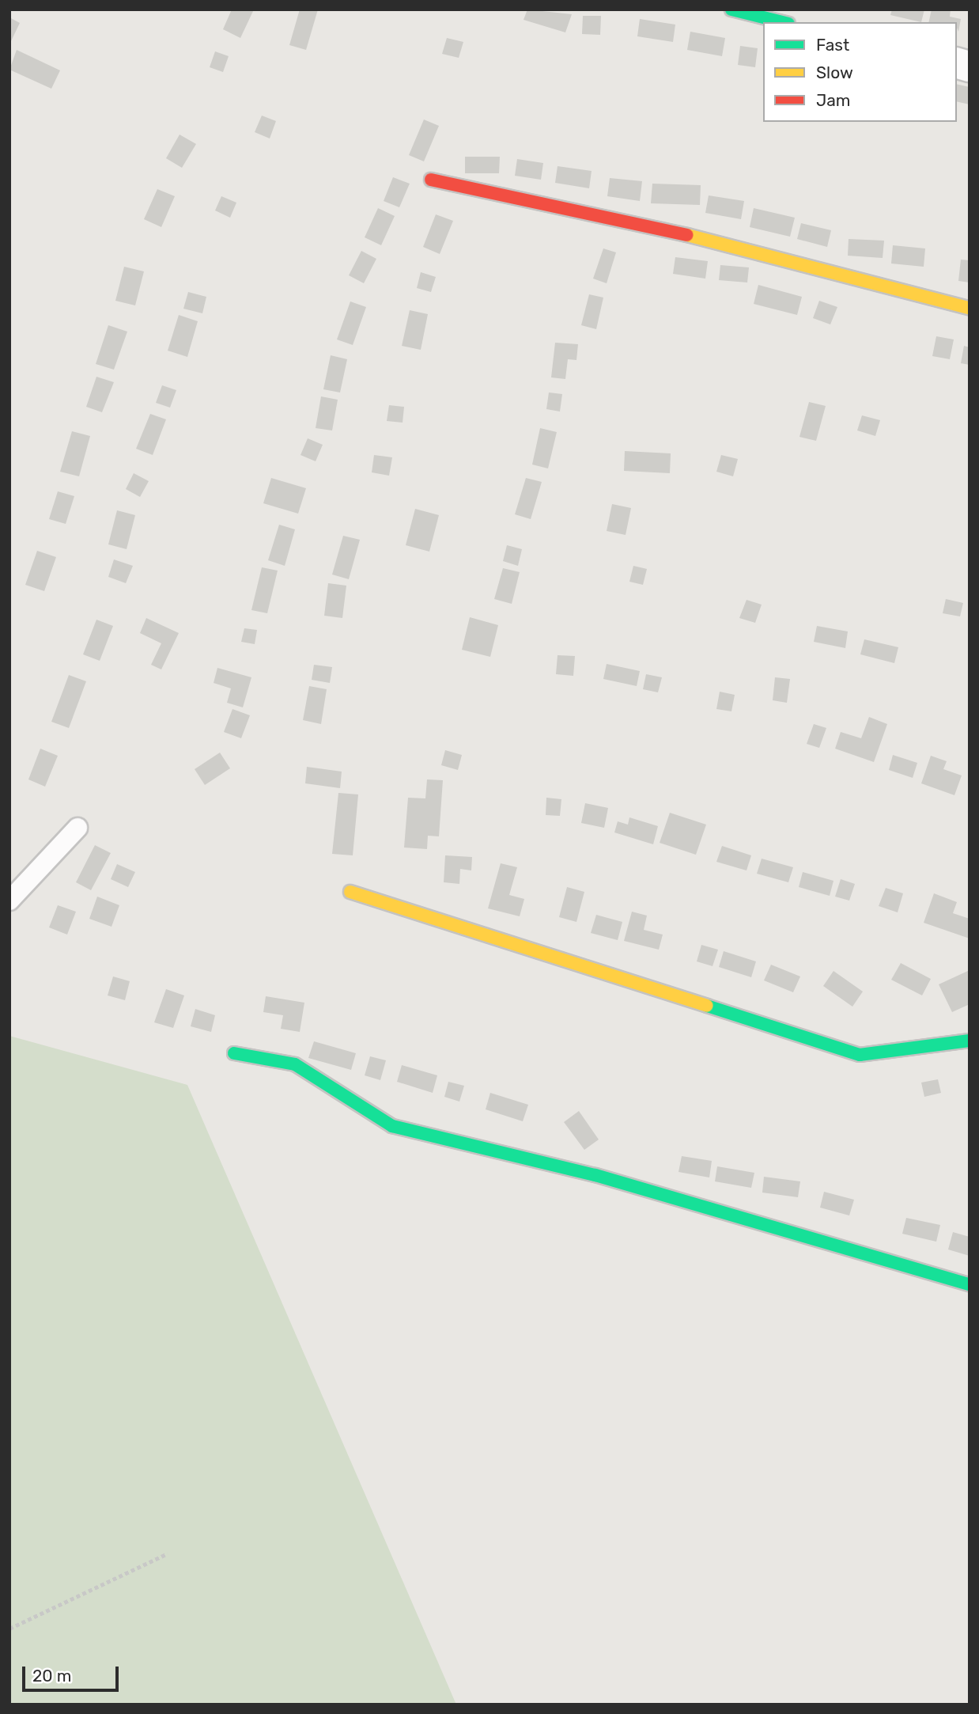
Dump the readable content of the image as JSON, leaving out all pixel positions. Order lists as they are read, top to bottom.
{
  "legend": ["Fast", "Slow", "Jam"],
  "scale_bar": "20 m"
}
